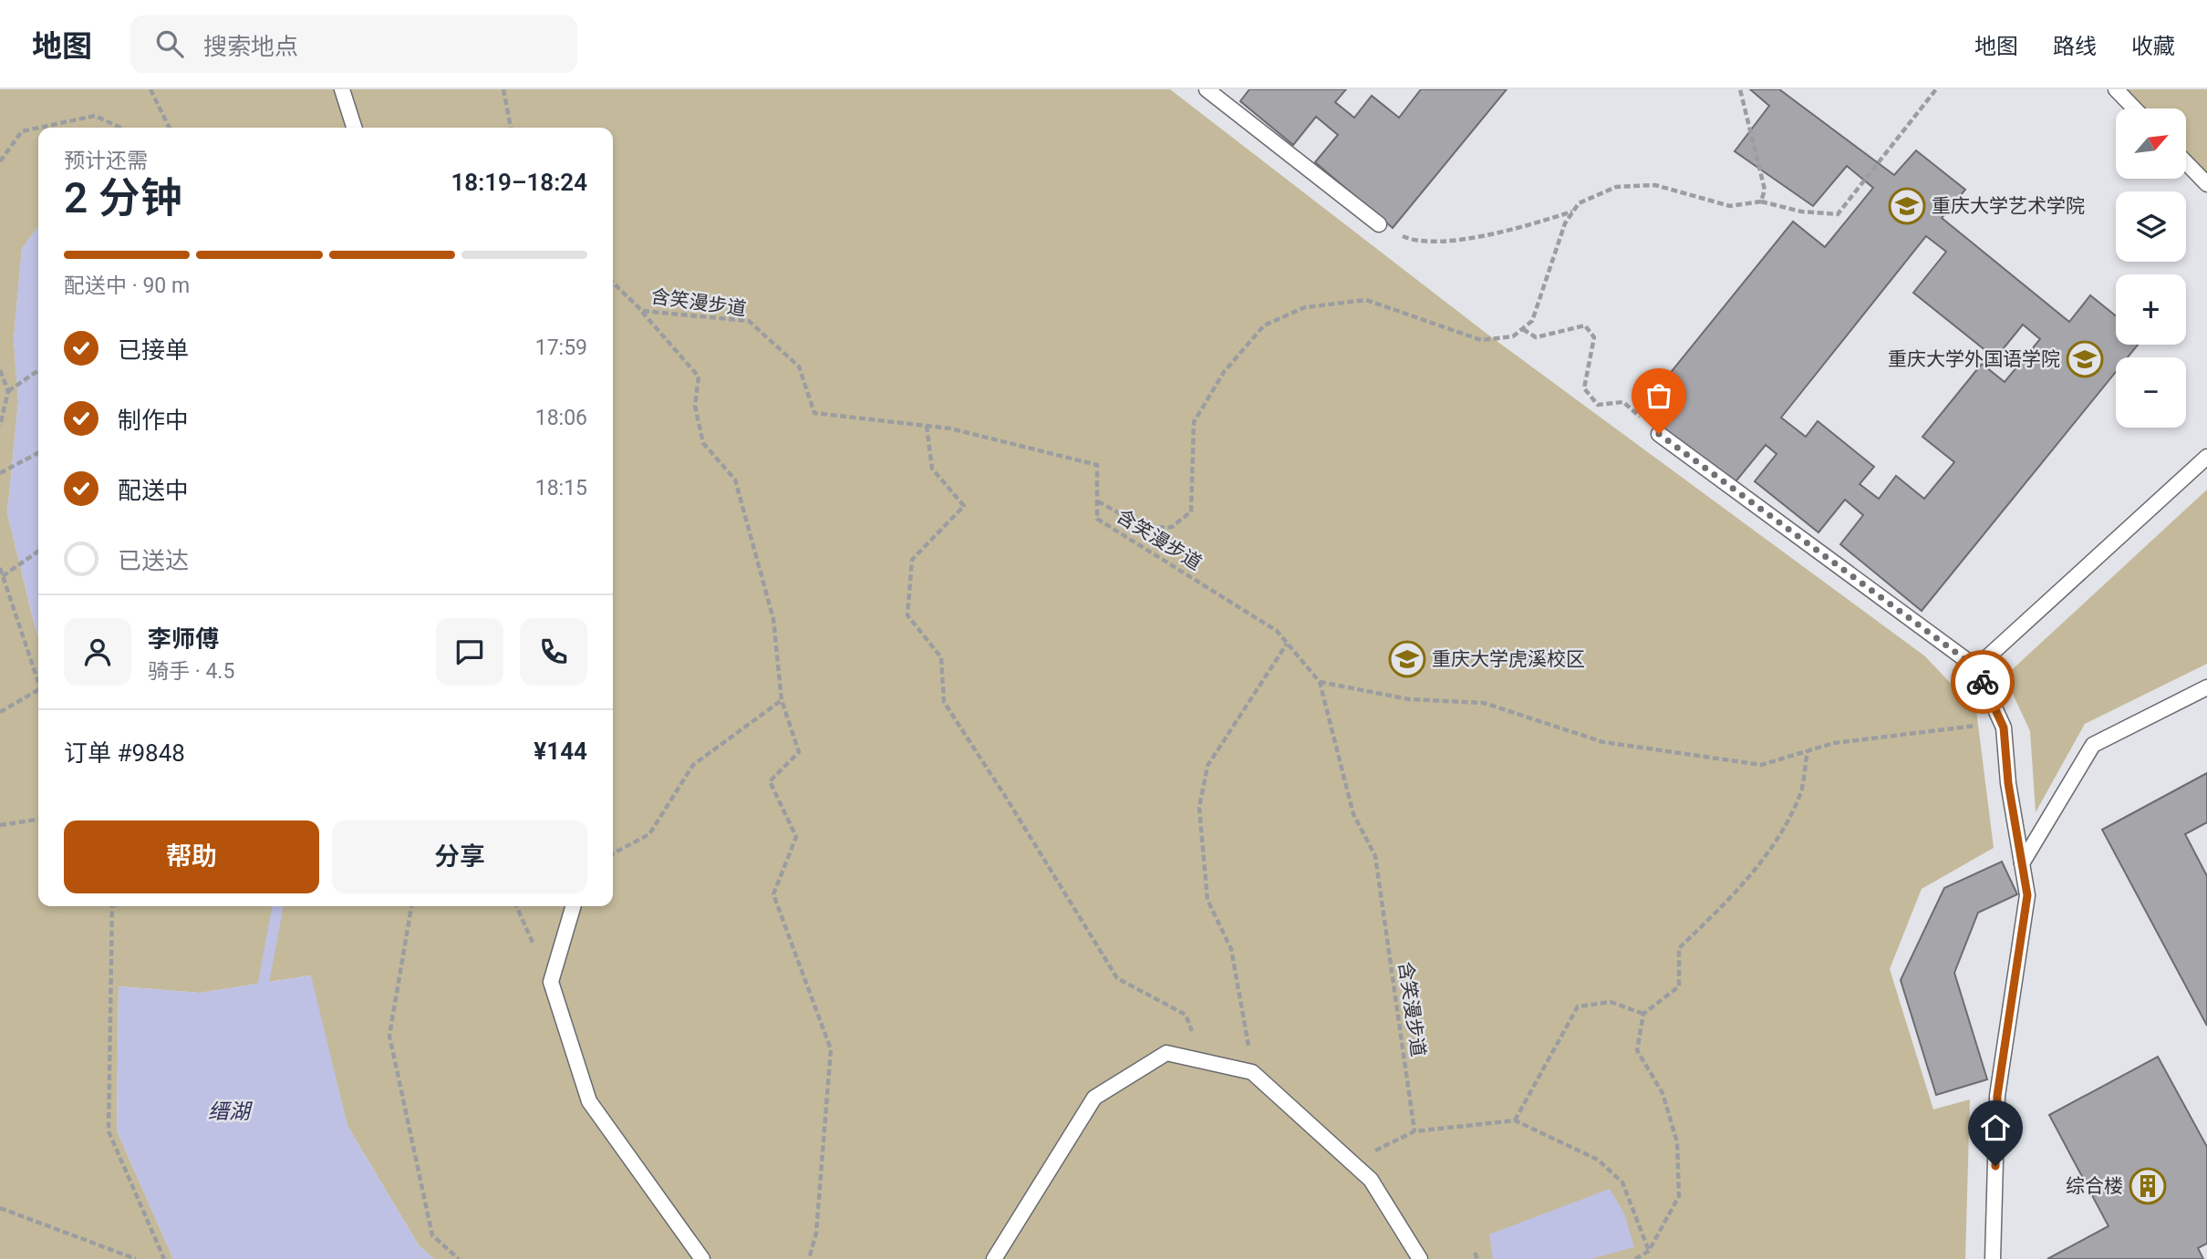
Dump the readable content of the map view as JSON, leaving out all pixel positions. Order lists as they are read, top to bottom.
{
  "streets": {
    "path": ["含笑漫步道"]
  },
  "water": ["缙湖"],
  "places": {
    "school or university": ["重庆大学艺术学院", "重庆大学外国语学院", "重庆大学虎溪校区"],
    "building": ["综合楼"]
  },
  "north": "top right",
  "page": {
    "header": "地图",
    "search": "搜索地点",
    "nav": ["地图", "路线", "收藏"],
    "map_buttons": ["+", "−"],
    "heading": ["2 分钟", "预计还需", "18:19–18:24"],
    "panel": [
      "李师傅",
      "骑手 · 4.5",
      "订单 #9848",
      "¥144"
    ],
    "bar": "配送中 · 90 m",
    "list": [
      ["已接单", "17:59"],
      ["制作中", "18:06"],
      ["配送中", "18:15"],
      "已送达"
    ],
    "buttons": ["帮助", "分享"]
  }
}
